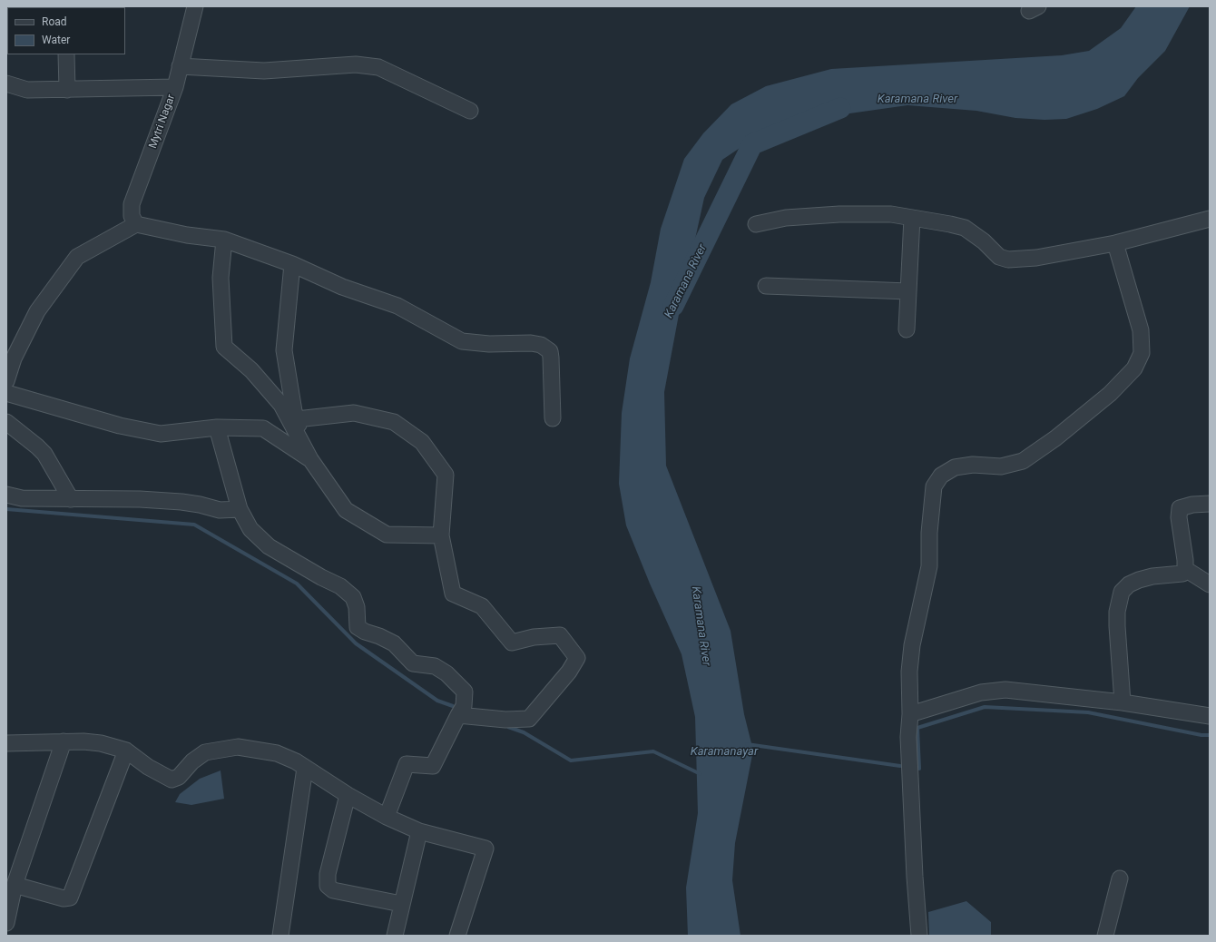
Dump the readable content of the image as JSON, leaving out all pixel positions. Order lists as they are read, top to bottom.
{
  "streets": {
    "street": ["Mytri Nagar"]
  },
  "water": ["Karamana River", "Karamanayar"],
  "legend": ["Road", "Water"]
}
